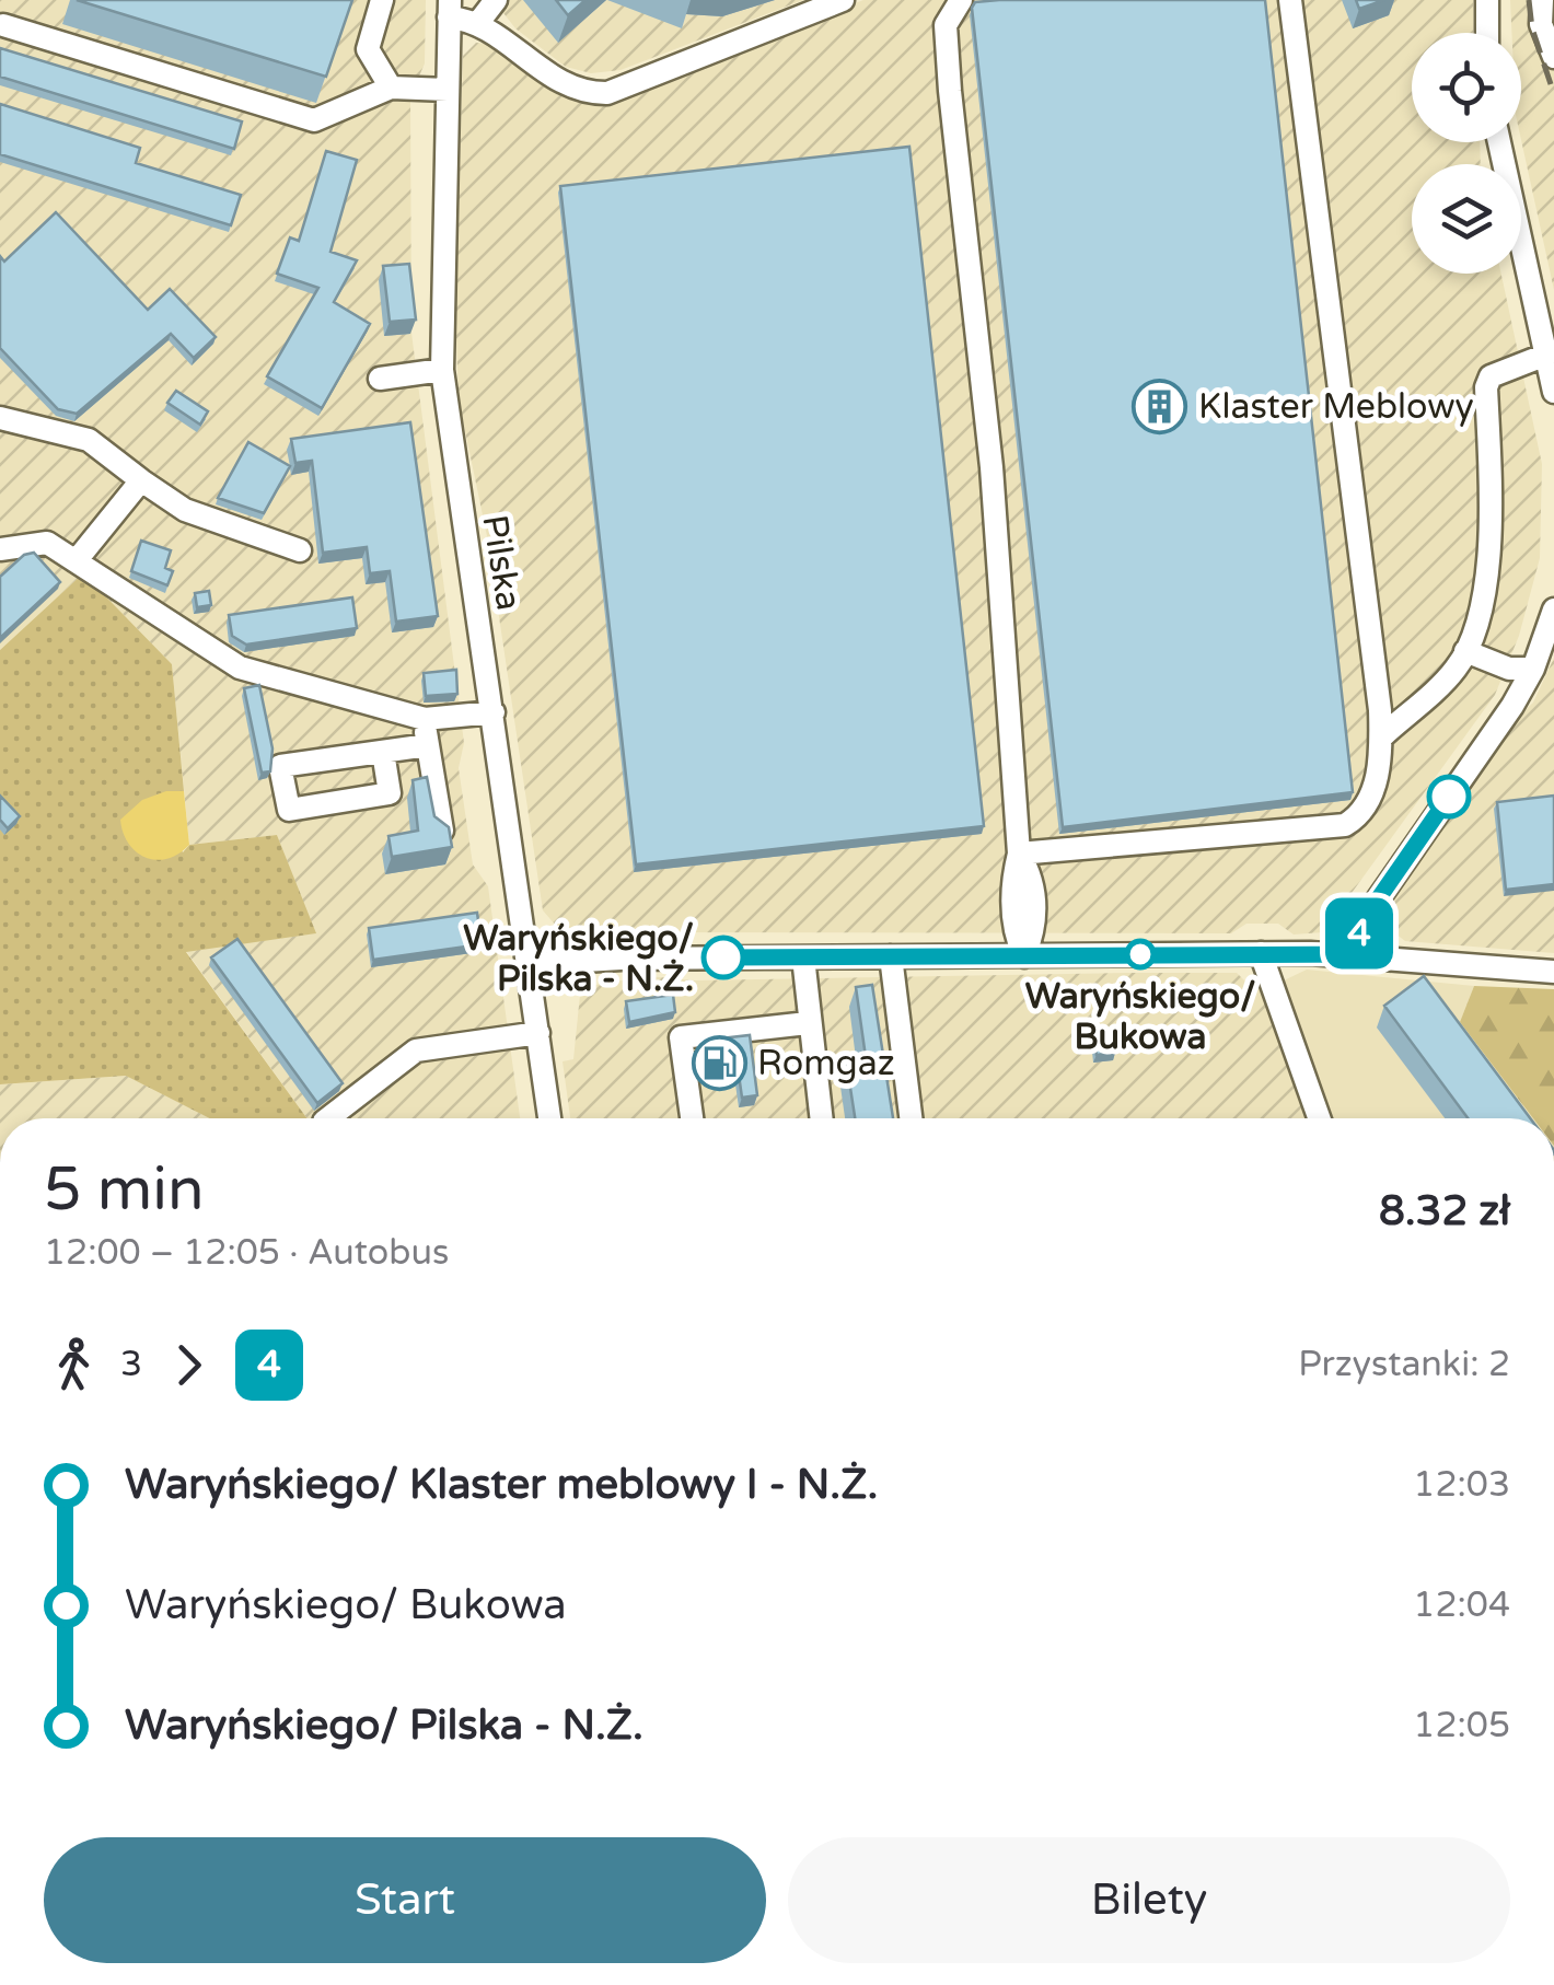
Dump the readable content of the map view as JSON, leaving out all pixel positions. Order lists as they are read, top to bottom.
{
  "streets": {
    "street": ["Pilska"]
  },
  "places": {
    "building": ["Klaster Meblowy"],
    "other": ["Waryńskiego/ Bukowa", "Waryńskiego/ Pilska - N.Ż."],
    "fuel station": ["Romgaz"]
  },
  "lines": ["bus line 4"],
  "page": {
    "on_map": "4",
    "heading": ["5 min", "12:00 – 12:05 · Autobus", "8.32 zł"],
    "legs": ["3", "4", "Przystanki: 2"],
    "list": [
      {
        "name": "Waryńskiego/ Klaster meblowy I - N.Ż.",
        "value": "12:03"
      },
      {
        "name": "Waryńskiego/ Bukowa",
        "value": "12:04"
      },
      {
        "name": "Waryńskiego/ Pilska - N.Ż.",
        "value": "12:05"
      }
    ],
    "buttons": ["Start", "Bilety"]
  }
}
